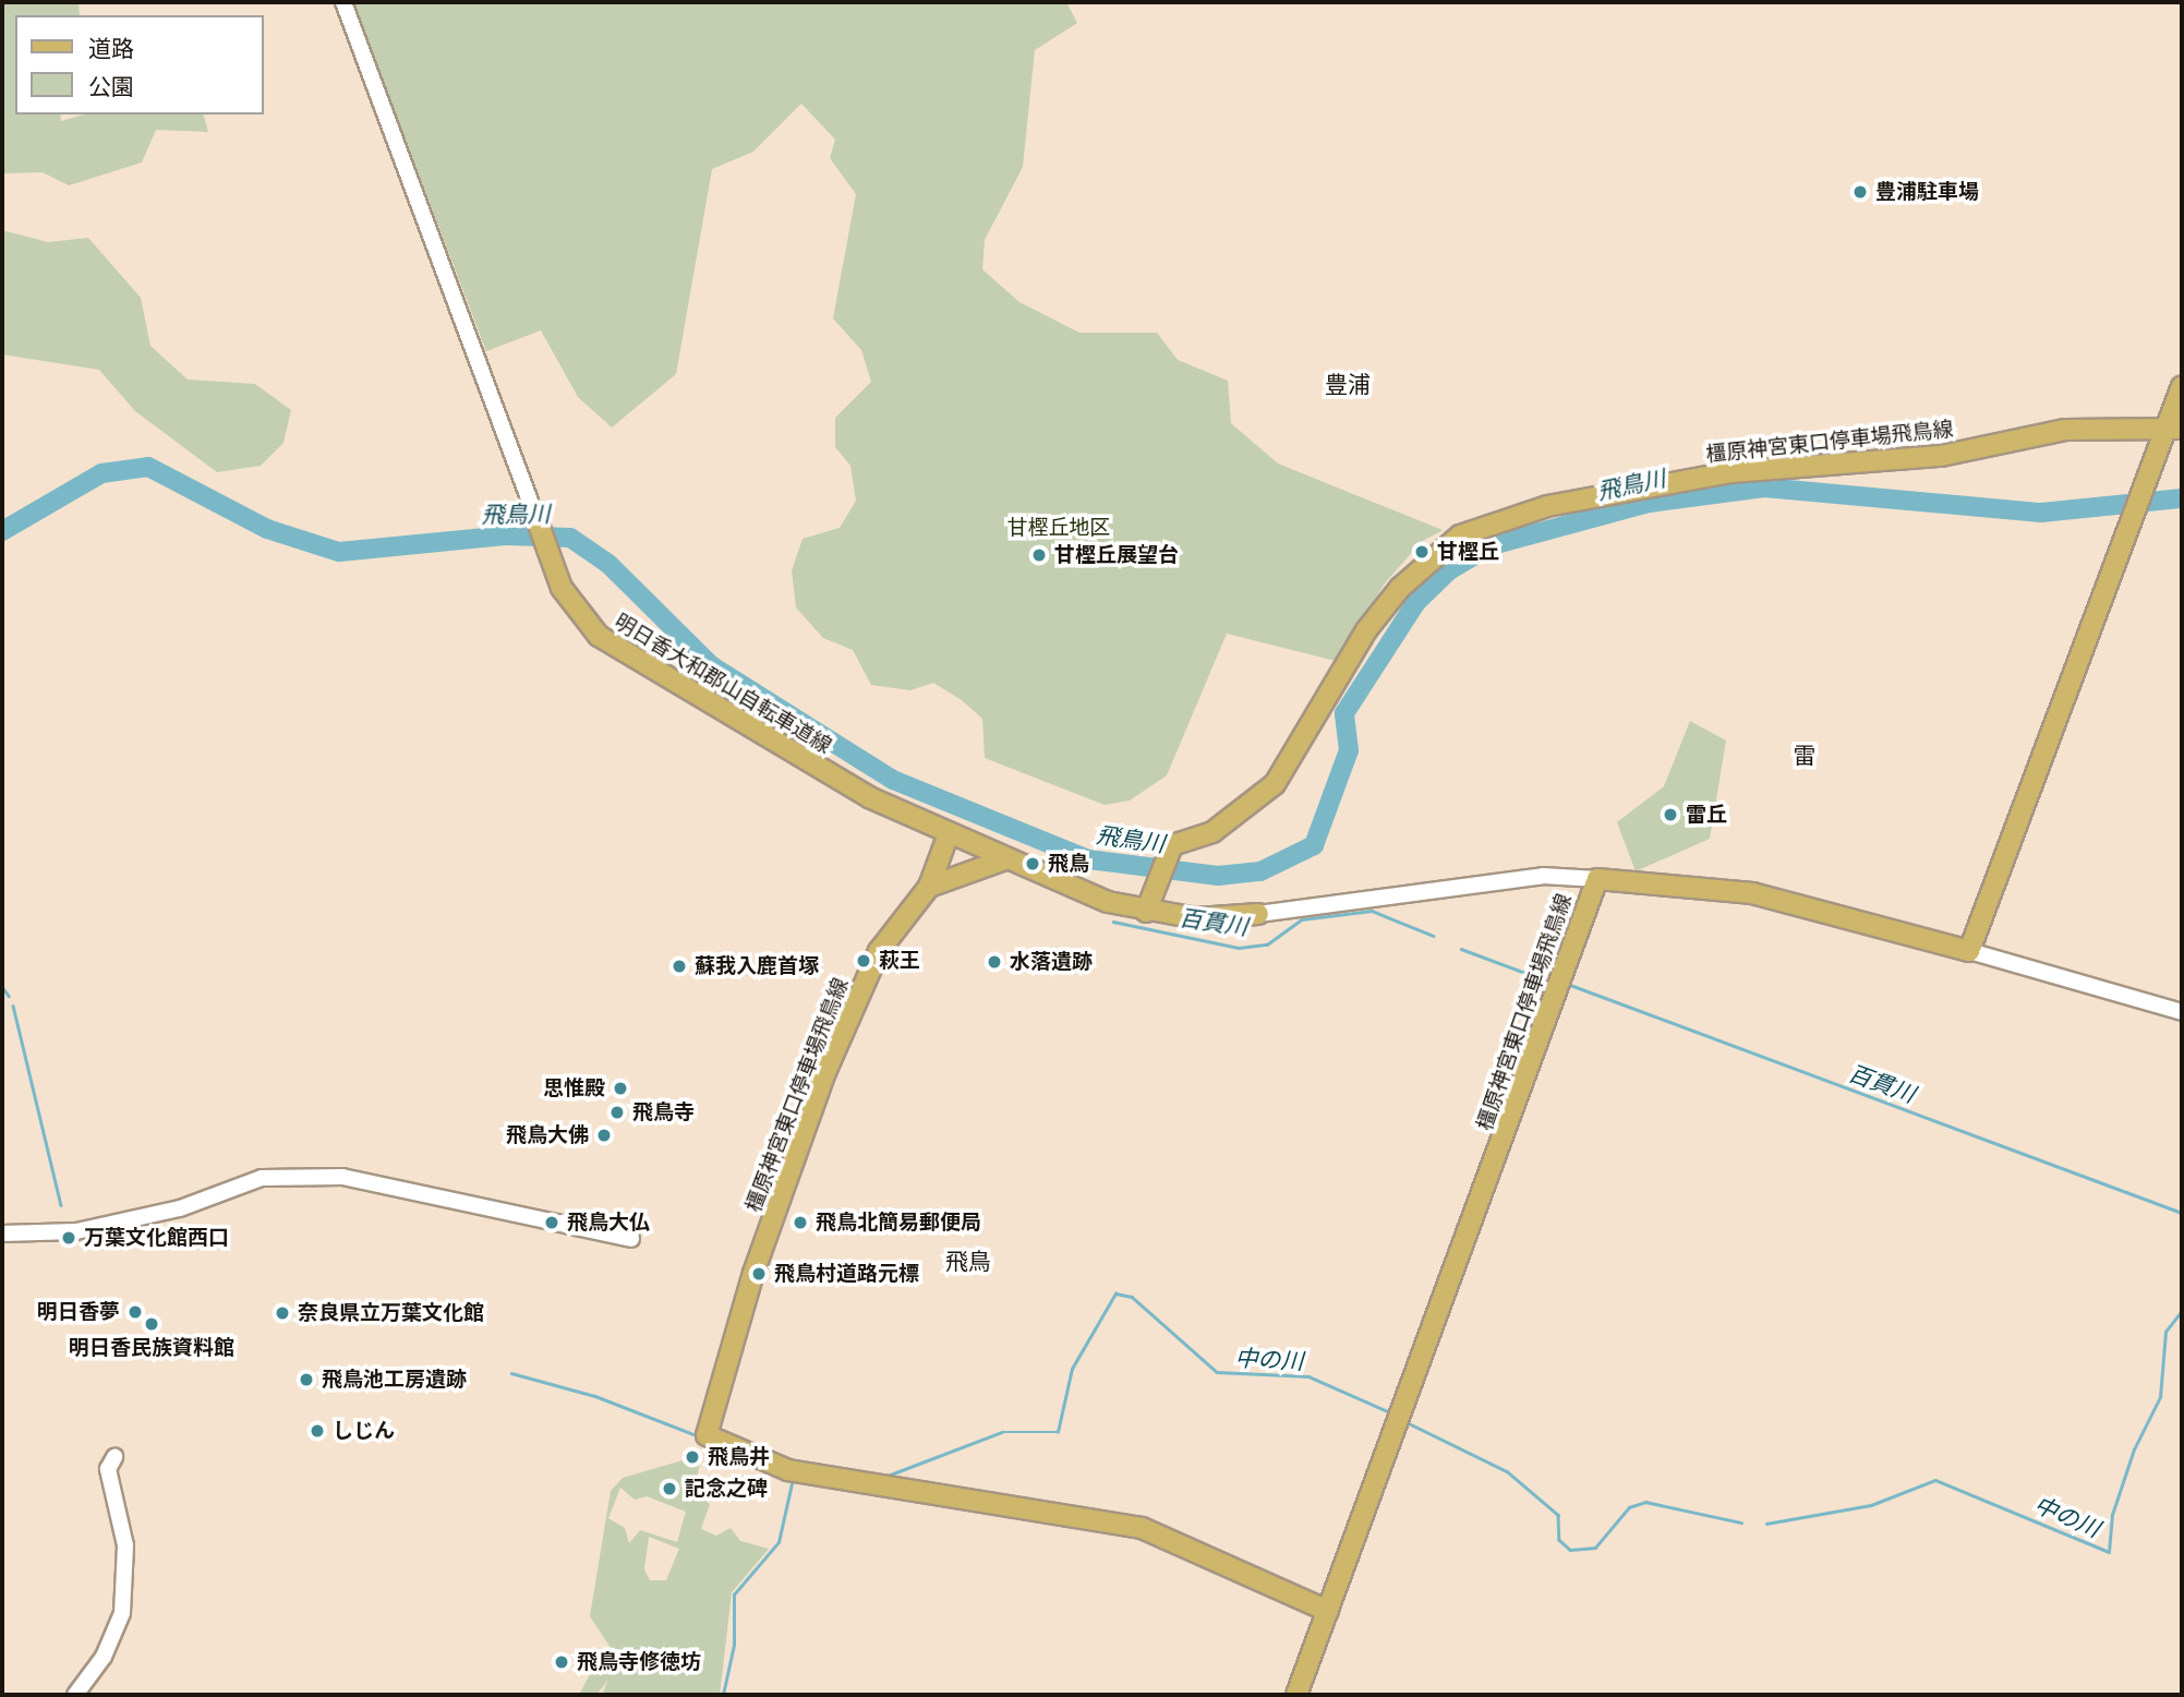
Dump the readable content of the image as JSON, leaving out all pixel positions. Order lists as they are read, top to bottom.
{
  "streets": {
    "main road": ["橿原神宮東口停車場飛鳥線", "明日香大和郡山自転車道線"]
  },
  "crossings": [
    ["橿原神宮東口停車場飛鳥線", "明日香大和郡山自転車道線"]
  ],
  "districts": ["豊浦", "雷", "飛鳥"],
  "water": ["飛鳥川", "百貫川", "中の川"],
  "parks": ["甘樫丘地区"],
  "places": [
    "豊浦駐車場",
    "甘樫丘",
    "甘樫丘展望台",
    "雷丘",
    "飛鳥",
    "萩王",
    "水落遺跡",
    "蘇我入鹿首塚",
    "思惟殿",
    "飛鳥寺",
    "飛鳥大佛",
    "飛鳥大仏",
    "飛鳥北簡易郵便局",
    "万葉文化館西口",
    "飛鳥村道路元標",
    "明日香夢",
    "奈良県立万葉文化館",
    "明日香民族資料館",
    "飛鳥池工房遺跡",
    "しじん",
    "飛鳥井",
    "記念之碑",
    "飛鳥寺修徳坊"
  ],
  "legend": ["道路", "公園"]
}
